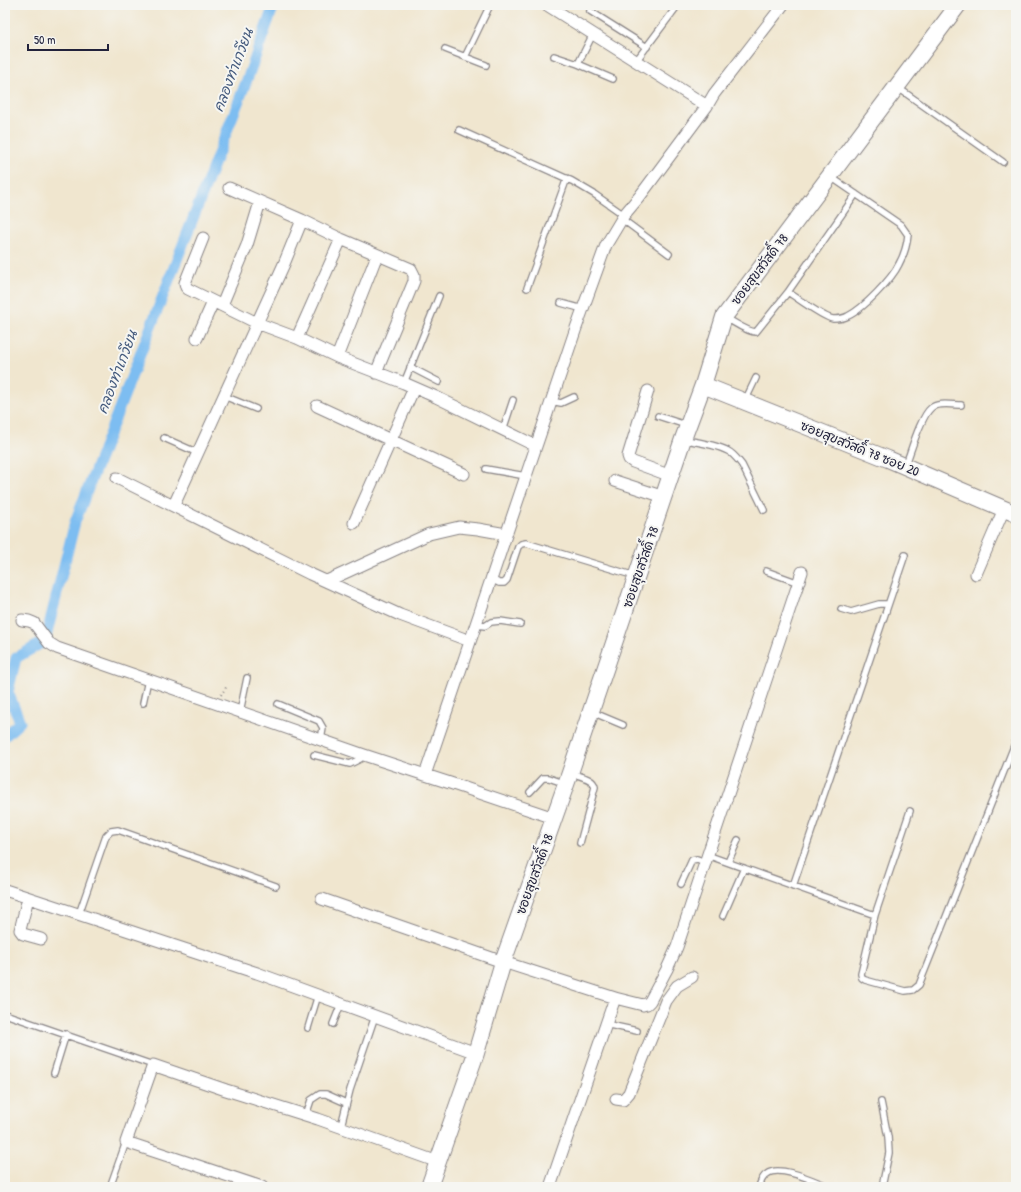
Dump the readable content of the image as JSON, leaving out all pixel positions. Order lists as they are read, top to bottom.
{
  "streets": {
    "street": ["ซอยสุขสวัสดิ์ 78", "ซอยสุขสวัสดิ์ 78 ซอย 20"]
  },
  "crossings": [
    ["ซอยสุขสวัสดิ์ 78", "ซอยสุขสวัสดิ์ 78 ซอย 20"]
  ],
  "water": ["คลองท่าเกวียน"],
  "scale_bar": "50 m"
}
